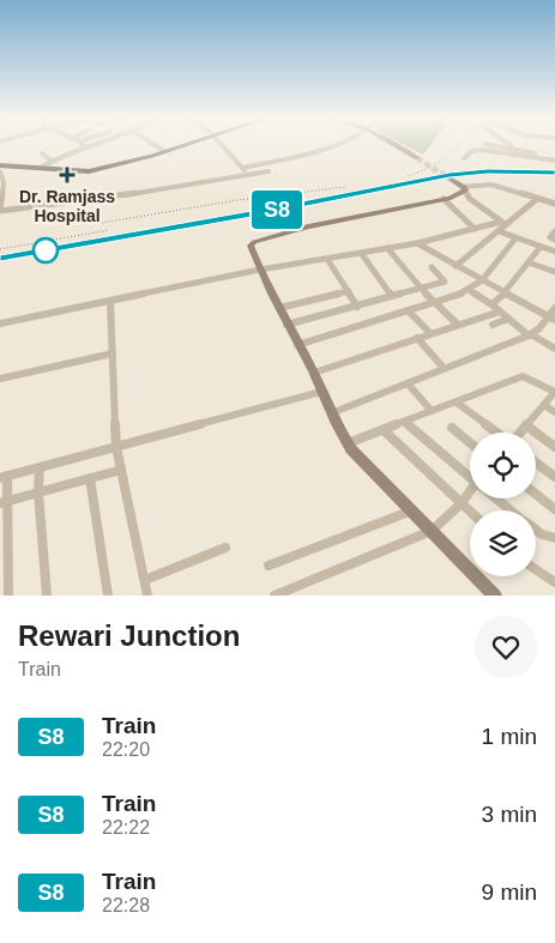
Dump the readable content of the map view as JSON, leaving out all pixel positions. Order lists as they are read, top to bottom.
{
  "places": {
    "health": ["Dr. Ramjass Hospital"]
  },
  "page": {
    "on_map": "S8",
    "heading": ["Rewari Junction", "Train"],
    "list": [
      {
        "mark": "S8",
        "name": "Train",
        "note": "22:20",
        "value": "1 min"
      },
      {
        "mark": "S8",
        "name": "Train",
        "note": "22:22",
        "value": "3 min"
      },
      {
        "mark": "S8",
        "name": "Train",
        "note": "22:28",
        "value": "9 min"
      }
    ]
  }
}
